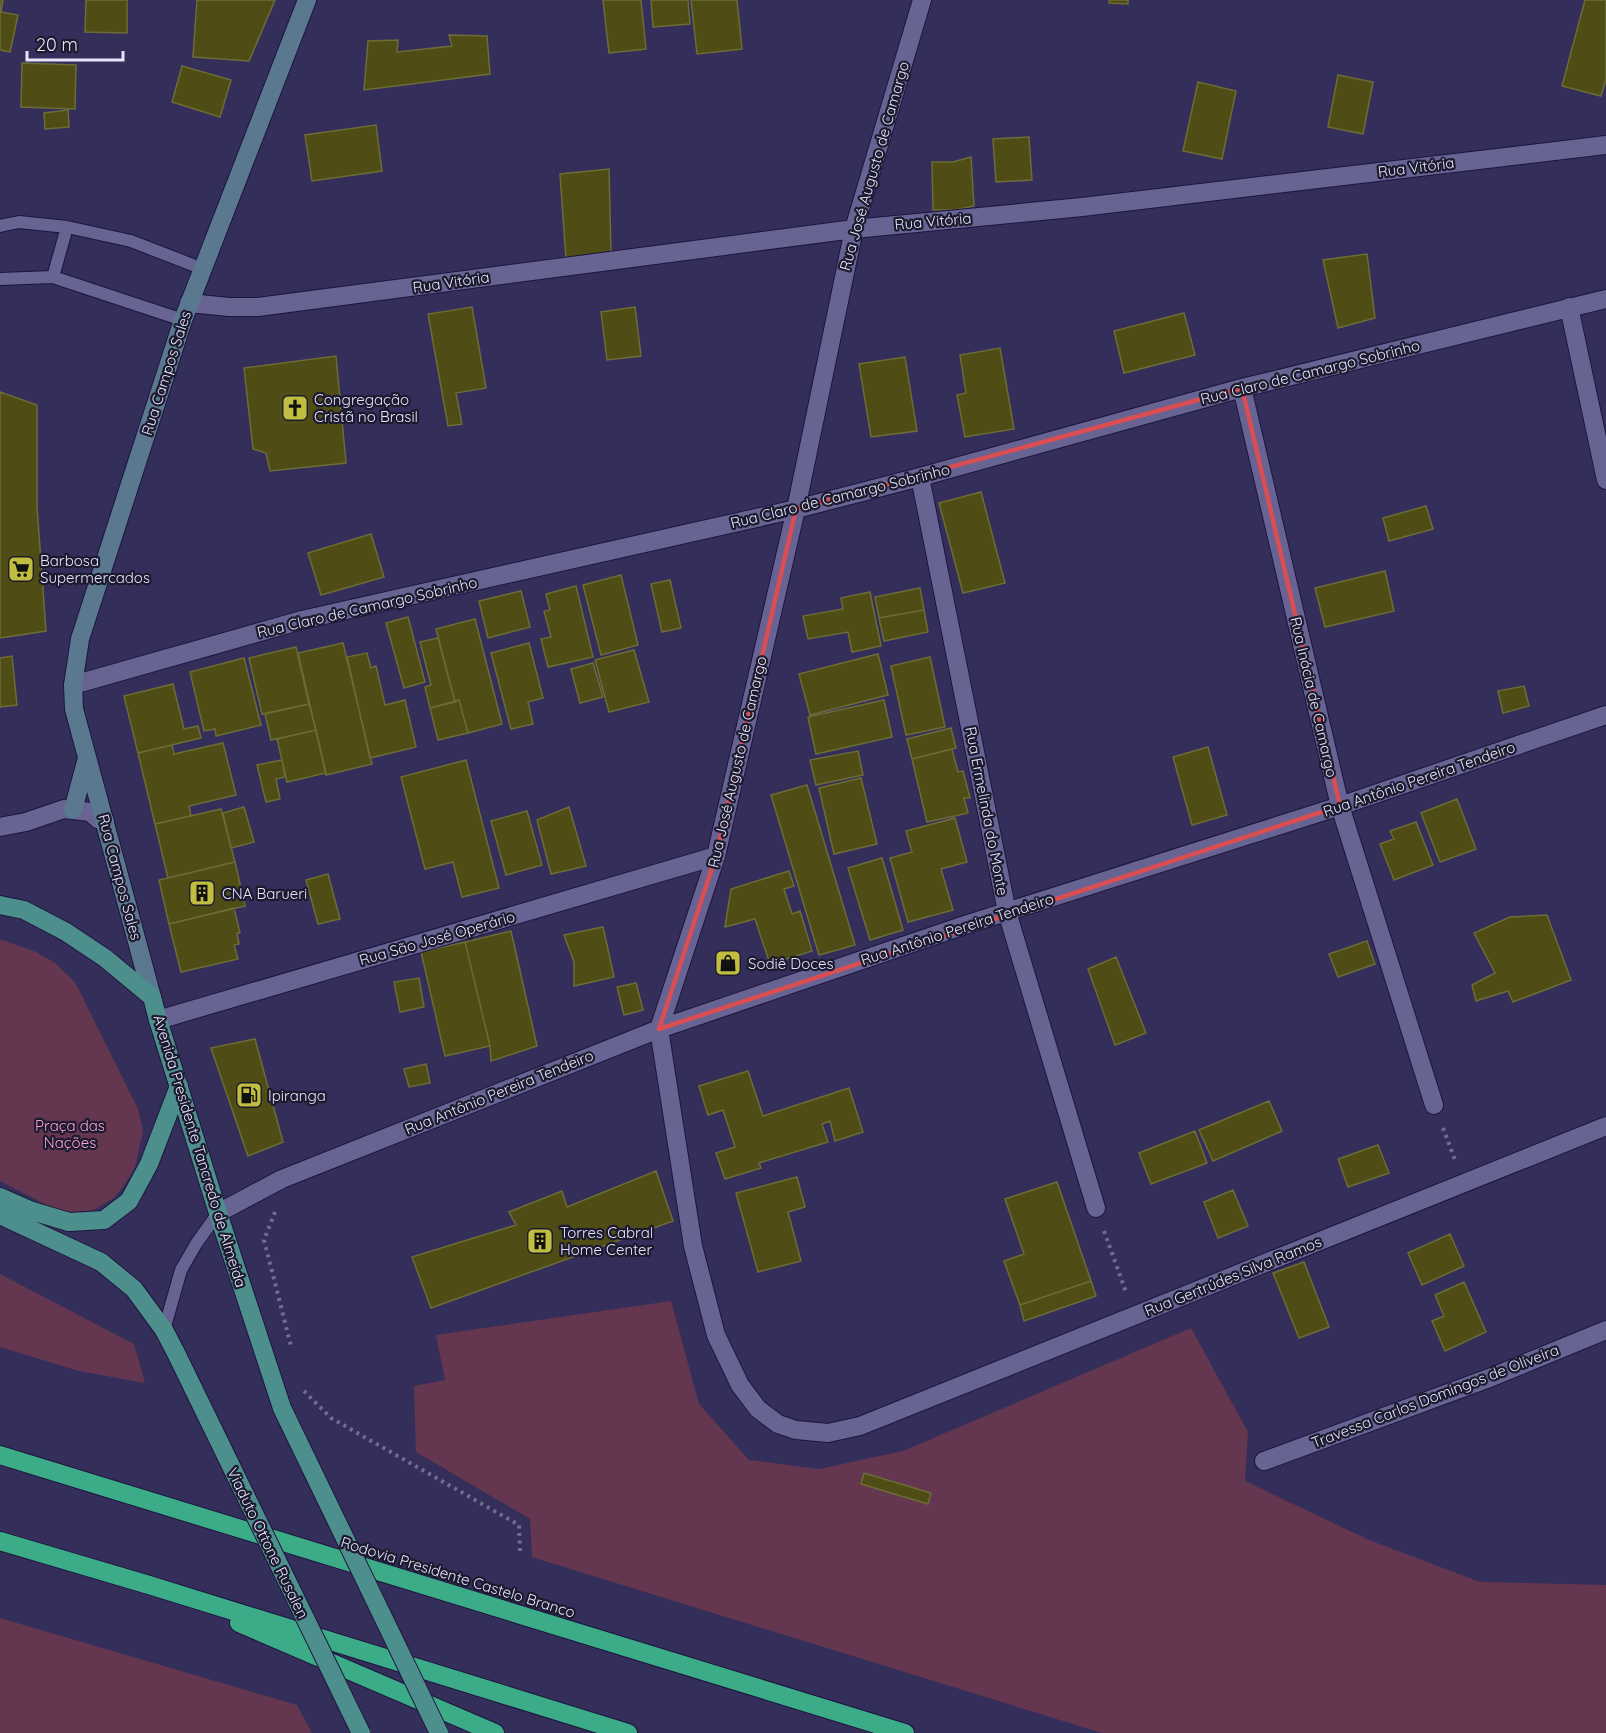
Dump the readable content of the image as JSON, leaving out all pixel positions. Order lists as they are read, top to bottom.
{
  "streets": {
    "highway": ["Rodovia Presidente Castelo Branco"],
    "main road": ["Avenida Presidente Tancredo de Almeida", "Viaduto Ottone Rusalen"],
    "street": [
      "Rua José Augusto de Camargo",
      "Rua Vitória",
      "Rua Claro de Camargo Sobrinho",
      "Rua Campos Sales",
      "Rua Inácia de Camargo",
      "Rua Antônio Pereira Tendeiro",
      "Rua Ermelinda do Monte",
      "Rua São José Operário",
      "Rua Gertrúdes Silva Ramos",
      "Travessa Carlos Domingos de Oliveira"
    ]
  },
  "crossings": [
    ["Rua José Augusto de Camargo", "Rua Vitória"],
    ["Rua José Augusto de Camargo", "Rua Claro de Camargo Sobrinho"],
    ["Rua José Augusto de Camargo", "Rua Antônio Pereira Tendeiro"],
    ["Rua José Augusto de Camargo", "Rua São José Operário"],
    ["Rua José Augusto de Camargo", "Rua Gertrúdes Silva Ramos"],
    ["Rua Vitória", "Rua Campos Sales"],
    ["Rua Claro de Camargo Sobrinho", "Rua Campos Sales"],
    ["Rua Claro de Camargo Sobrinho", "Rua Inácia de Camargo"],
    ["Rua Claro de Camargo Sobrinho", "Rua Ermelinda do Monte"],
    ["Rua Campos Sales", "Avenida Presidente Tancredo de Almeida"],
    ["Rua Inácia de Camargo", "Rua Antônio Pereira Tendeiro"],
    ["Rua Antônio Pereira Tendeiro", "Rua Ermelinda do Monte"],
    ["Rua Antônio Pereira Tendeiro", "Avenida Presidente Tancredo de Almeida"],
    ["Rua São José Operário", "Avenida Presidente Tancredo de Almeida"]
  ],
  "parks": ["Praça das Nações"],
  "places": {
    "church": ["Congregação Cristã no Brasil"],
    "supermarket": ["Barbosa Supermercados"],
    "building": ["CNA Barueri", "Torres Cabral Home Center"],
    "shop": ["Sodiê Doces"],
    "fuel station": ["Ipiranga"]
  },
  "scale_bar": "20 m"
}
